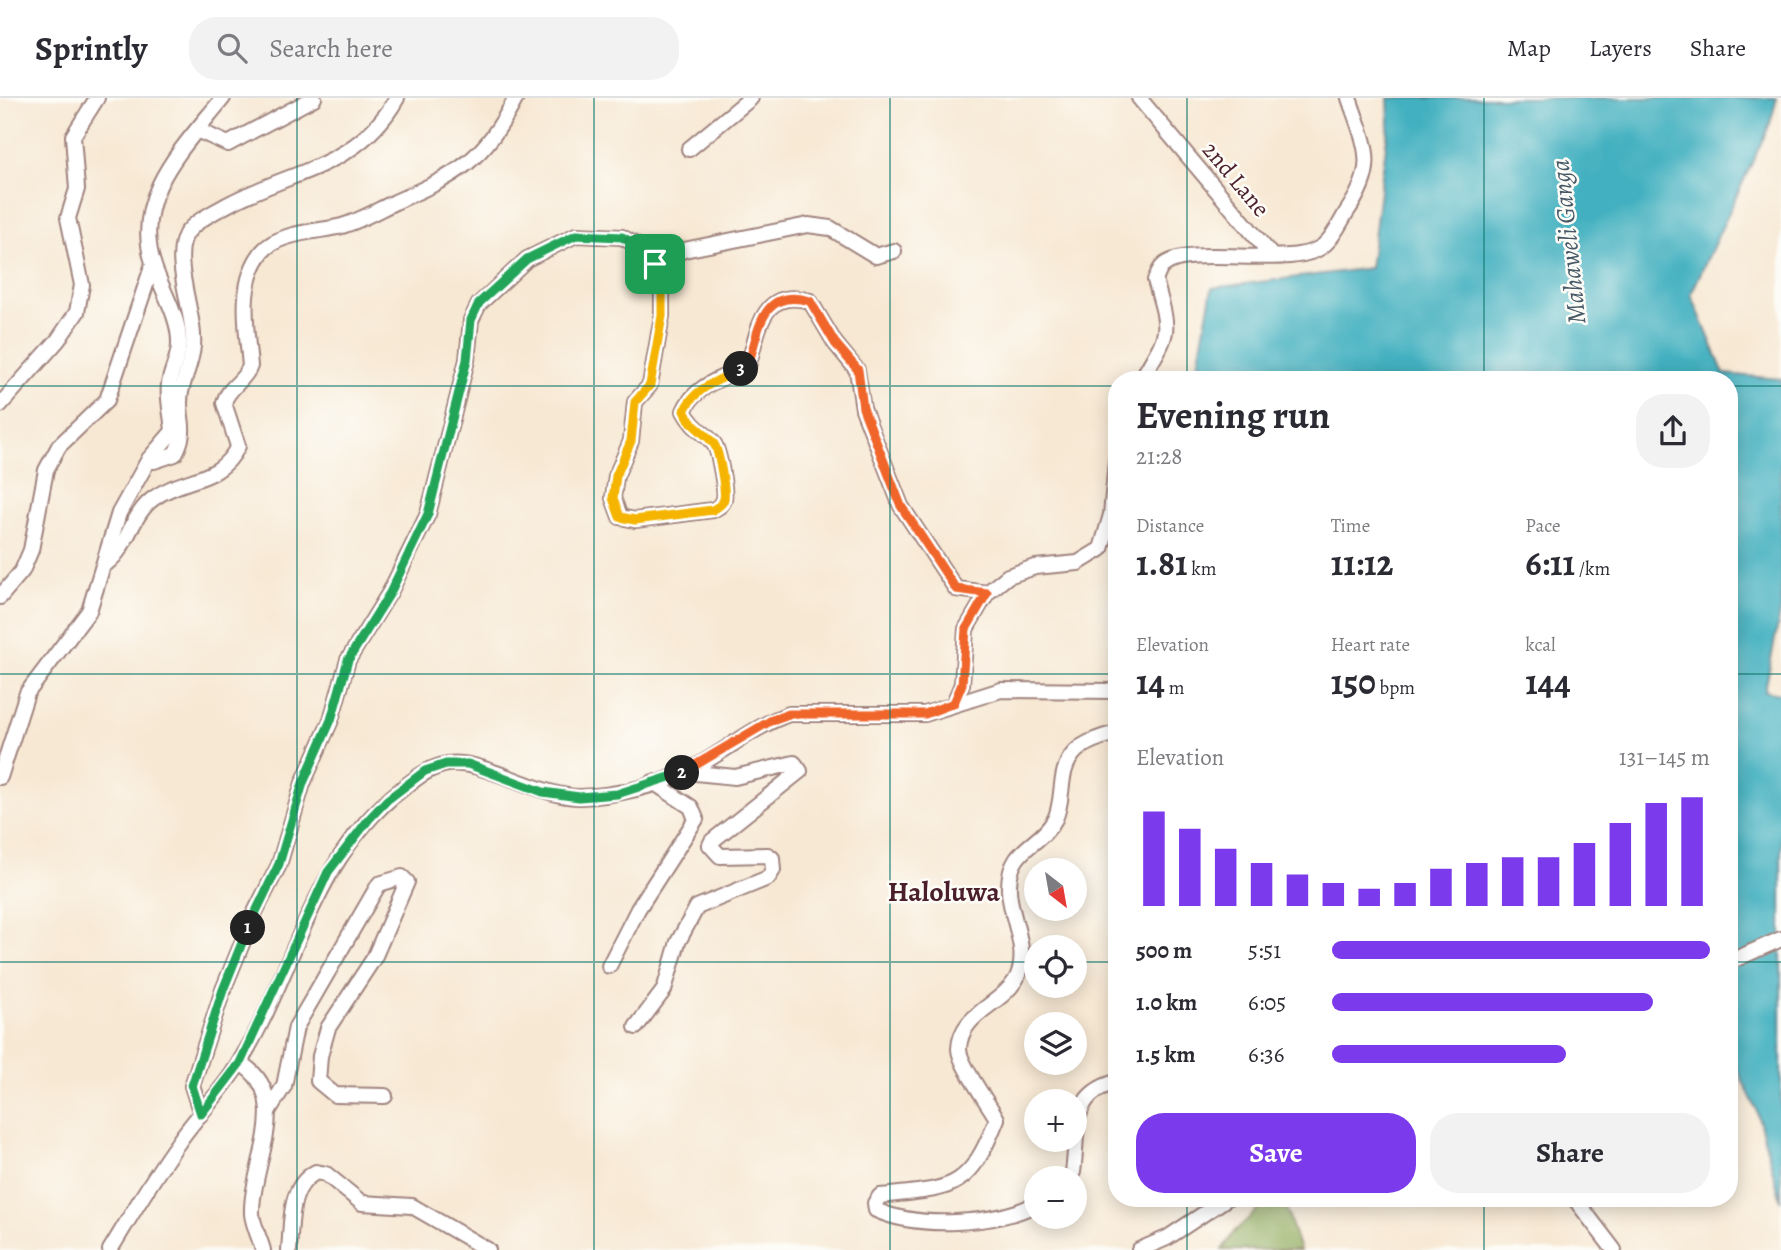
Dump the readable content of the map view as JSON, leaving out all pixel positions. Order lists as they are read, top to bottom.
{
  "streets": {
    "street": ["2nd Lane"]
  },
  "districts": ["Haloluwa"],
  "water": ["Mahaweli Ganga"],
  "north": "bottom right",
  "page": {
    "header": "Sprintly",
    "search": "Search here",
    "nav": ["Map", "Layers", "Share"],
    "pins": ["3", "2", "1"],
    "heading": ["Evening run", "21:28"],
    "stats": [
      ["Distance", "1.81 km"],
      ["Time", "11:12"],
      ["Pace", "6:11 /km"],
      ["Elevation", "14 m"],
      ["Heart rate", "150 bpm"],
      ["kcal", "144"]
    ],
    "chart": ["Elevation", "131–145 m"],
    "map_buttons": ["+", "−"],
    "list": [
      {
        "name": "500 m",
        "note": "5:51"
      },
      {
        "name": "1.0 km",
        "note": "6:05"
      },
      {
        "name": "1.5 km",
        "note": "6:36"
      }
    ],
    "buttons": ["Save", "Share"]
  }
}
